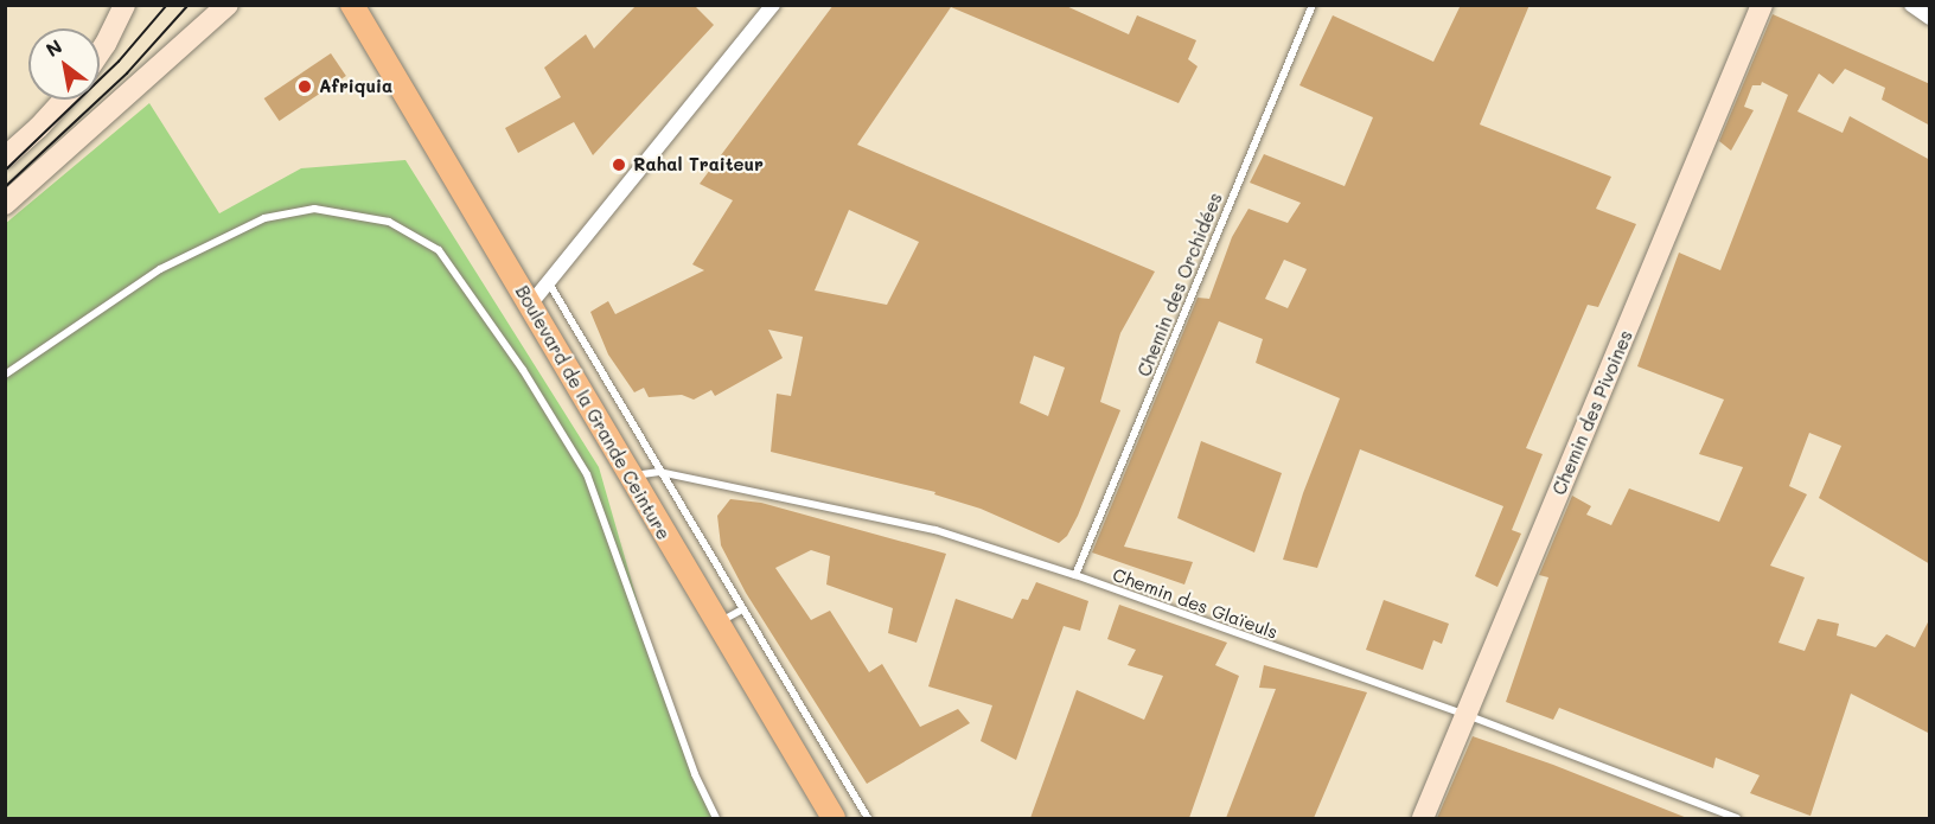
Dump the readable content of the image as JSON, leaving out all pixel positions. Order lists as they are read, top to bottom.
{
  "streets": {
    "main road": ["Boulevard de la Grande Ceinture"],
    "street": ["Chemin des Pivoines"],
    "lane": ["Chemin des Orchidées", "Chemin des Glaïeuls"]
  },
  "crossings": [
    ["Chemin des Orchidées", "Chemin des Glaïeuls"],
    ["Boulevard de la Grande Ceinture", "Chemin des Glaïeuls"],
    ["Chemin des Pivoines", "Chemin des Glaïeuls"]
  ],
  "places": ["Afriquia", "Rahal Traiteur"],
  "north": "top left"
}
